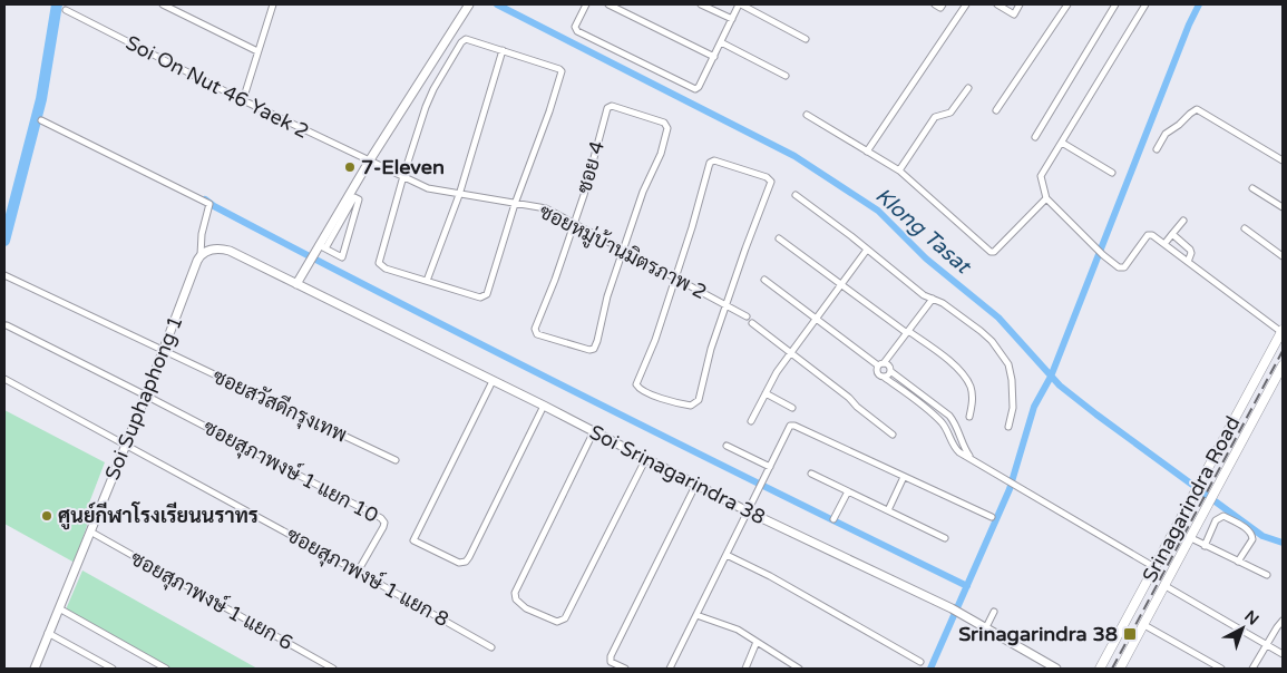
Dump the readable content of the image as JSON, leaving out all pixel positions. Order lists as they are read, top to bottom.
{
  "streets": {
    "main road": ["Srinagarindra Road"],
    "street": [
      "Soi On Nut 46 Yaek 2",
      "ซอย 4",
      "ซอยหมู่บ้านมิตรภาพ 2",
      "Soi Suphaphong 1",
      "ซอยสวัสดีกรุงเทพ",
      "ซอยสุภาพงษ์ 1 แยก 10",
      "Soi Srinagarindra 38",
      "ซอยสุภาพงษ์ 1 แยก 8",
      "ซอยสุภาพงษ์ 1 แยก 6"
    ]
  },
  "crossings": [
    ["Soi On Nut 46 Yaek 2", "ซอยหมู่บ้านมิตรภาพ 2"],
    ["ซอย 4", "ซอยหมู่บ้านมิตรภาพ 2"],
    ["Soi Suphaphong 1", "ซอยสวัสดีกรุงเทพ"],
    ["Soi Suphaphong 1", "ซอยสุภาพงษ์ 1 แยก 10"],
    ["Soi Suphaphong 1", "ซอยสุภาพงษ์ 1 แยก 8"],
    ["Soi Suphaphong 1", "ซอยสุภาพงษ์ 1 แยก 6"],
    ["ซอยสุภาพงษ์ 1 แยก 10", "ซอยสุภาพงษ์ 1 แยก 8"]
  ],
  "water": ["Klong Tasat"],
  "places": {
    "other": ["7-Eleven", "ศูนย์กีฬาโรงเรียนนราทร"],
    "transit": ["Srinagarindra 38"]
  },
  "north": "top right"
}
